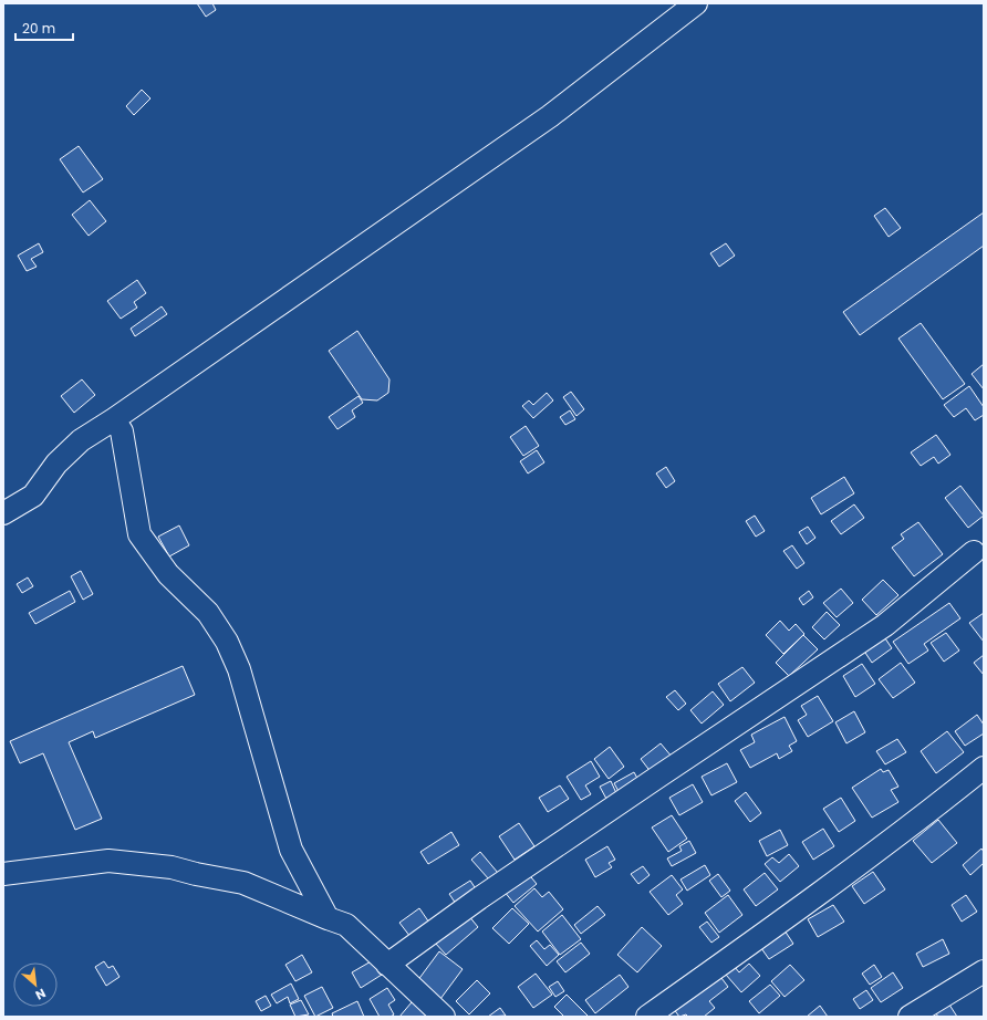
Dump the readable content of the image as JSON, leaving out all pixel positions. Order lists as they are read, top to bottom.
{
  "scale_bar": "20 m",
  "north": "bottom right"
}
